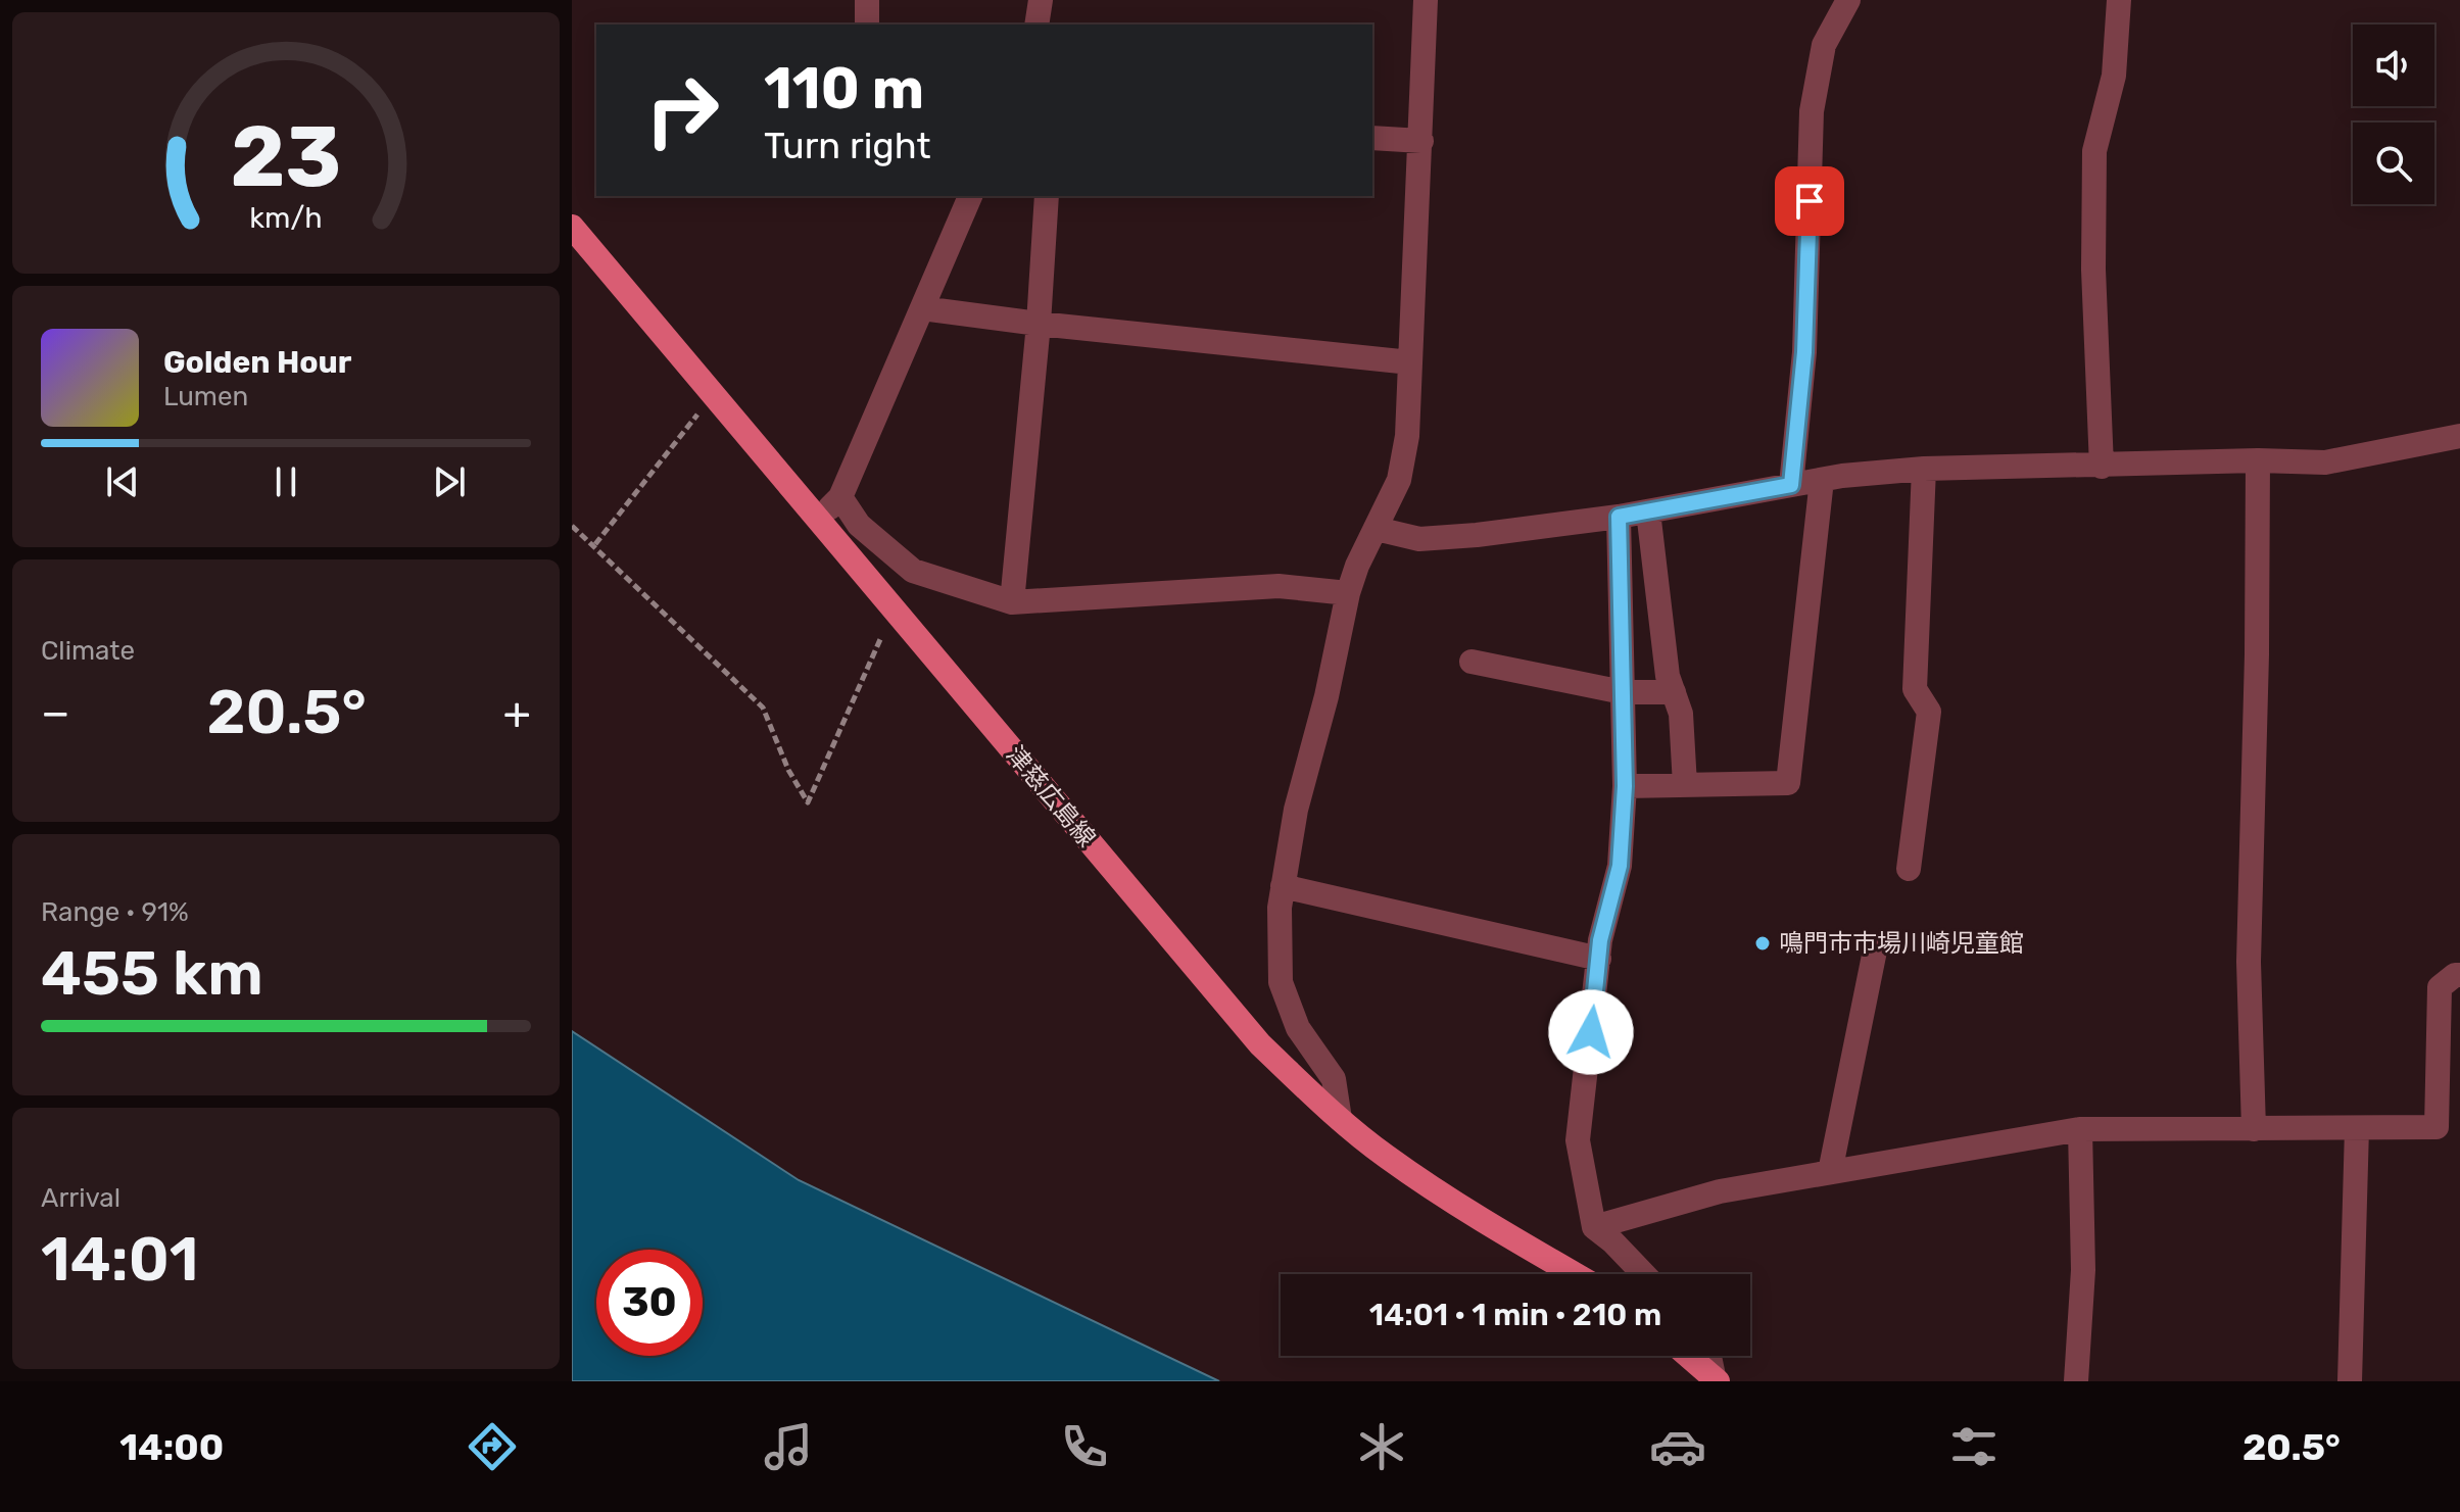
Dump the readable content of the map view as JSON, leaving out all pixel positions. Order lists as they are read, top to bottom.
{
  "streets": {
    "main road": ["津慈広島線"]
  },
  "places": ["鳴門市市場川崎児童館"],
  "page": {
    "turn": ["110 m", "Turn right"],
    "song": ["Golden Hour", "Lumen"],
    "tile": [
      "Climate",
      ["Range · 91%", "455 km"],
      ["Arrival", "14:01"]
    ],
    "heat": ["−", "20.5°", "+"],
    "limit": "30",
    "trip": "14:01 · 1 min · 210 m",
    "tabs": ["14:00", "20.5°"],
    "gauge": ["23", "km/h"]
  }
}
